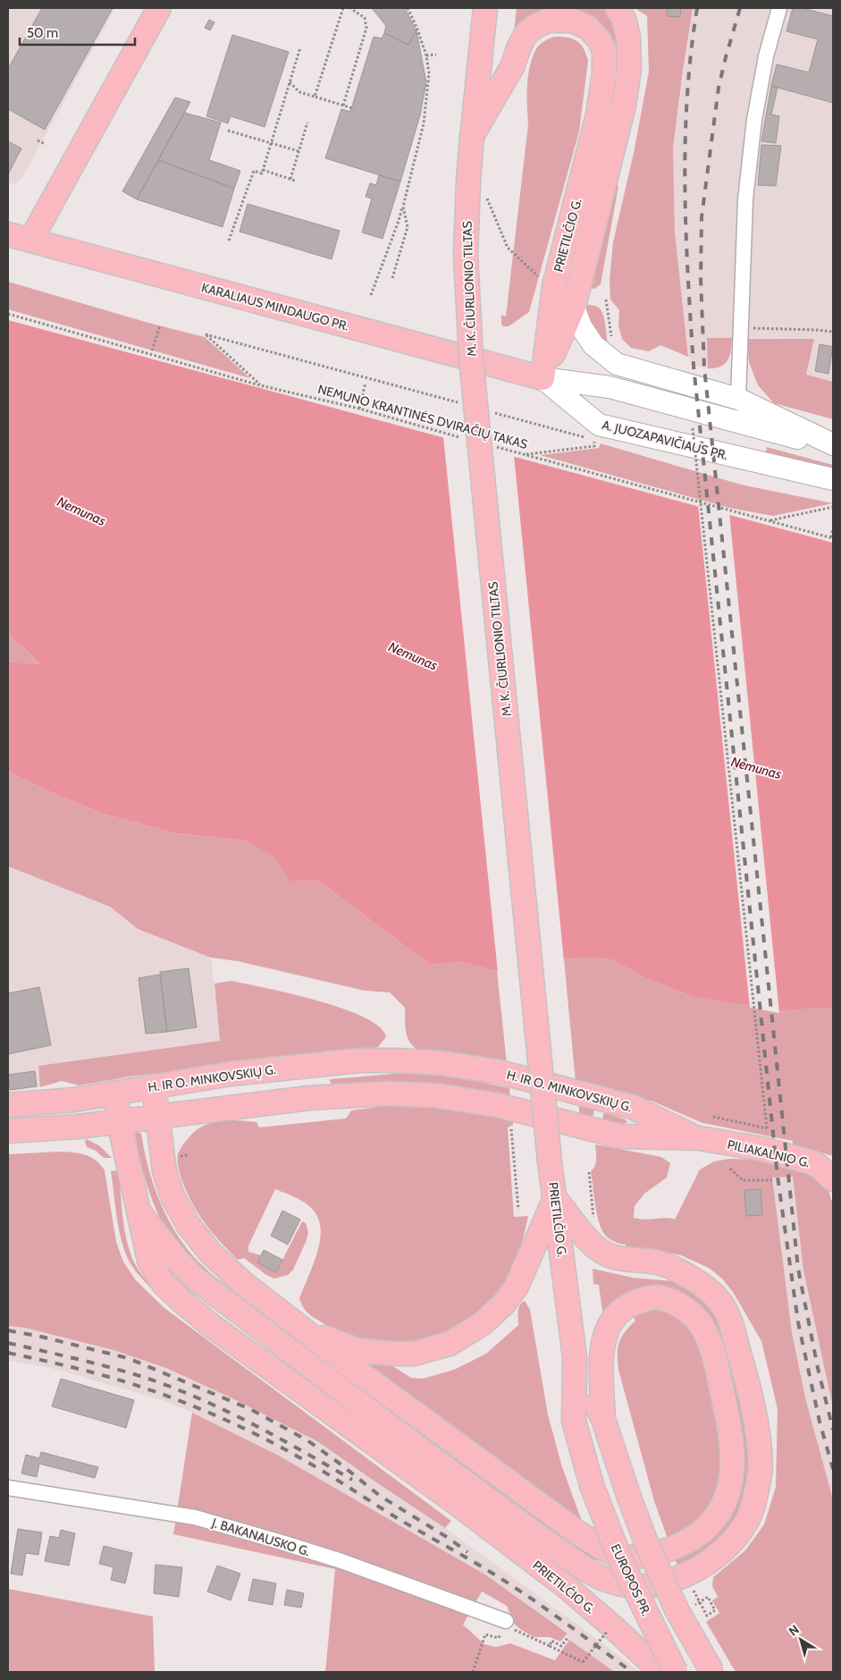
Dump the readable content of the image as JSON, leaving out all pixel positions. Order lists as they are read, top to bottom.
{
  "streets": {
    "main road": [
      "PRIETILČIO G.",
      "M. K. ČIURLIONIO TILTAS",
      "KARALIAUS MINDAUGO PR.",
      "A. JUOZAPAVIČIAUS PR.",
      "H. IR O. MINKOVSKIŲ G.",
      "PILIAKALNIO G.",
      "EUROPOS PR."
    ],
    "street": ["J. BAKANAUSKO G."],
    "path": ["NEMUNO KRANTINĖS DVIRAČIŲ TAKAS"]
  },
  "crossings": [
    ["PRIETILČIO G.", "M. K. ČIURLIONIO TILTAS"],
    ["PRIETILČIO G.", "KARALIAUS MINDAUGO PR."],
    ["PRIETILČIO G.", "A. JUOZAPAVIČIAUS PR."],
    ["PRIETILČIO G.", "H. IR O. MINKOVSKIŲ G."],
    ["PRIETILČIO G.", "EUROPOS PR."],
    ["KARALIAUS MINDAUGO PR.", "A. JUOZAPAVIČIAUS PR."],
    ["H. IR O. MINKOVSKIŲ G.", "PILIAKALNIO G."]
  ],
  "water": ["Nemunas"],
  "scale_bar": "50 m",
  "north": "top left"
}
